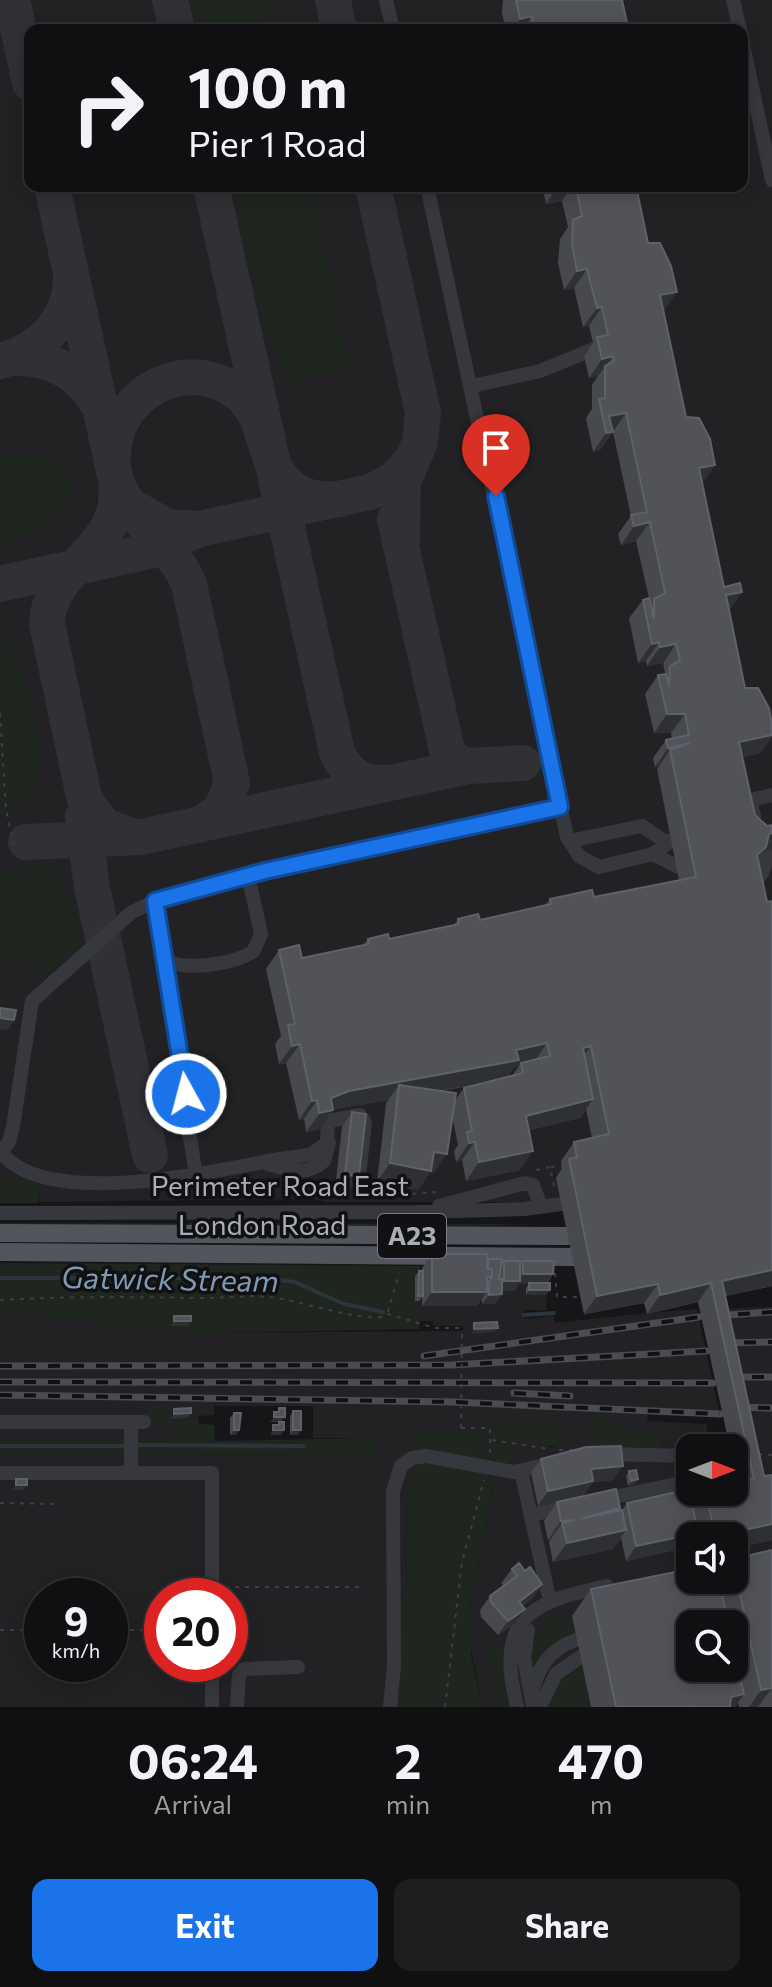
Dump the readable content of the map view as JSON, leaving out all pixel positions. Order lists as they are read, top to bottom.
{
  "streets": {
    "main road": ["London Road", "A23"],
    "street": ["Perimeter Road East"]
  },
  "water": ["Gatwick Stream"],
  "north": "right",
  "page": {
    "turn": ["100 m", "Pier 1 Road"],
    "speed": "9 km/h",
    "limit": "20",
    "eta": [
      "06:24",
      "Arrival",
      "2",
      "min",
      "470",
      "m"
    ],
    "buttons": ["Exit", "Share"]
  }
}
